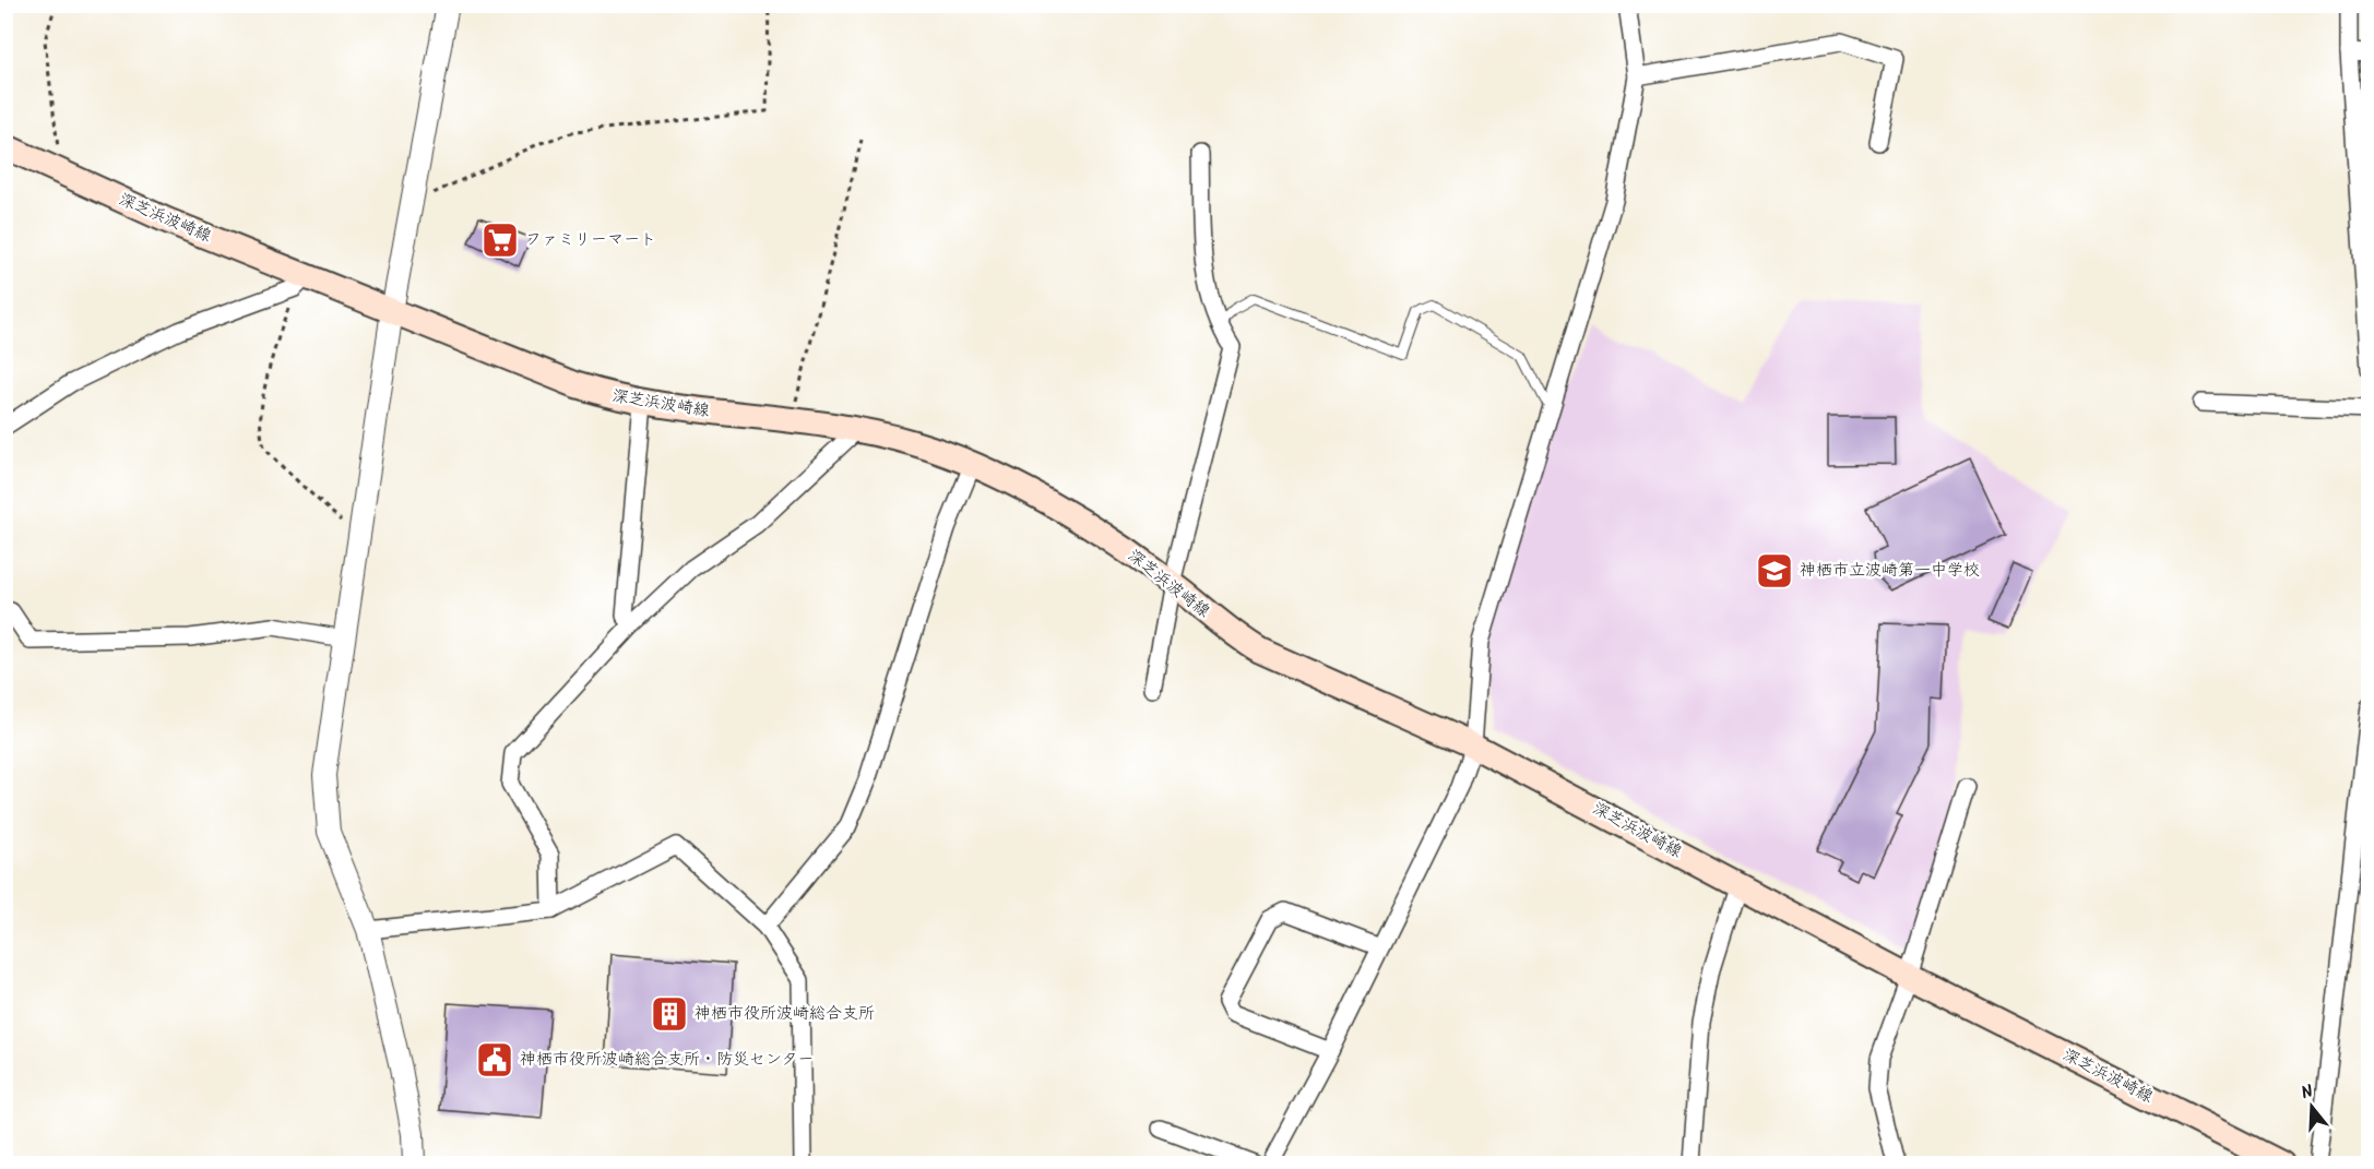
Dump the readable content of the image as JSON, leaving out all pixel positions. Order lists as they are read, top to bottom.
{
  "streets": {
    "main road": ["深芝浜波崎線"]
  },
  "places": {
    "supermarket": ["ファミリーマート"],
    "school or university": ["神栖市立波崎第一中学校"],
    "building": ["神栖市役所波崎総合支所"],
    "public building": ["神栖市役所波崎総合支所・防災センター"]
  },
  "north": "top"
}
